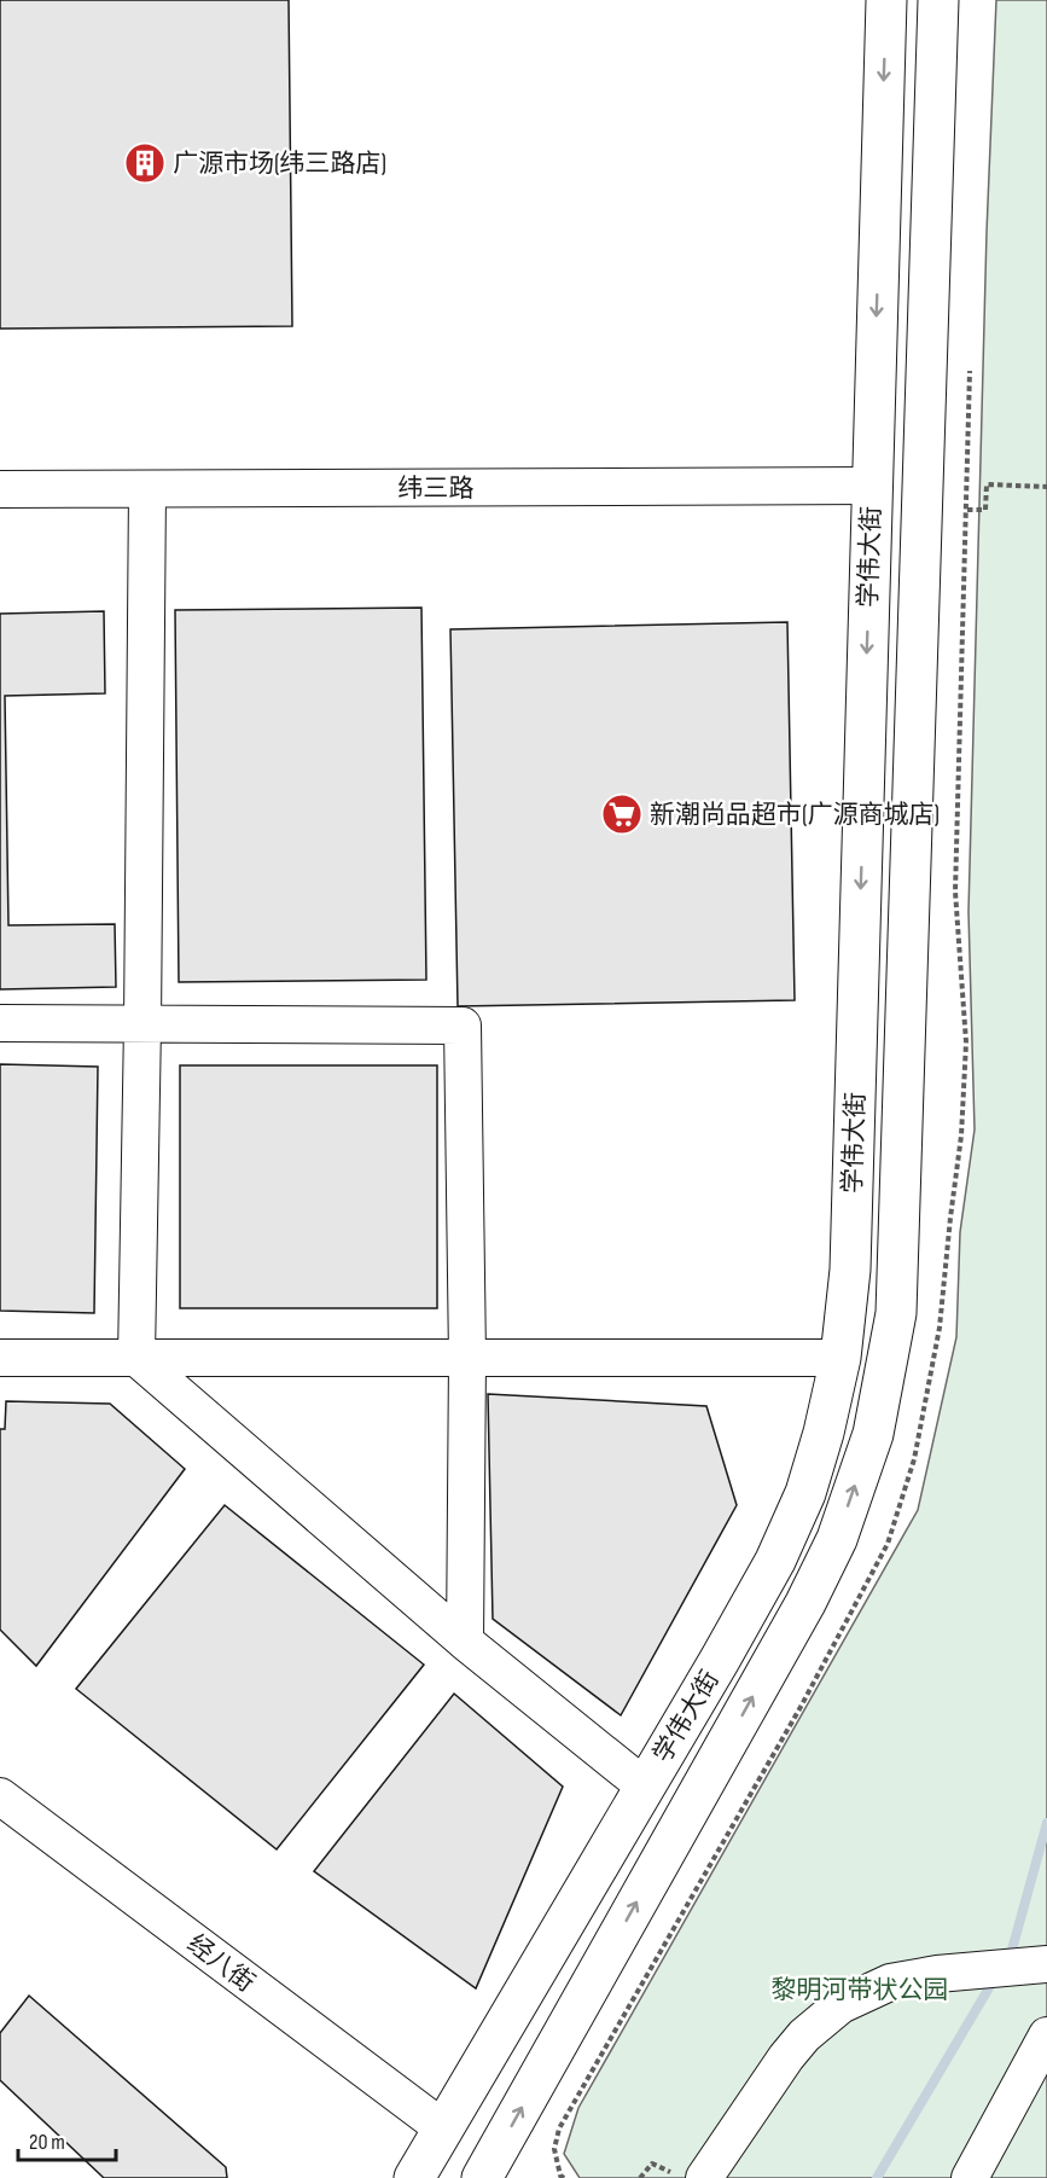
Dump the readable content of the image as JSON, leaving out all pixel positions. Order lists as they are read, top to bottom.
{
  "streets": {
    "main road": ["学伟大街"],
    "street": ["纬三路", "经八街"]
  },
  "crossings": [
    ["纬三路", "学伟大街"],
    ["学伟大街", "经八街"]
  ],
  "parks": ["黎明河带状公园"],
  "places": {
    "building": ["广源市场(纬三路店)"],
    "supermarket": ["新潮尚品超市(广源商城店)"]
  },
  "scale_bar": "20 m"
}
